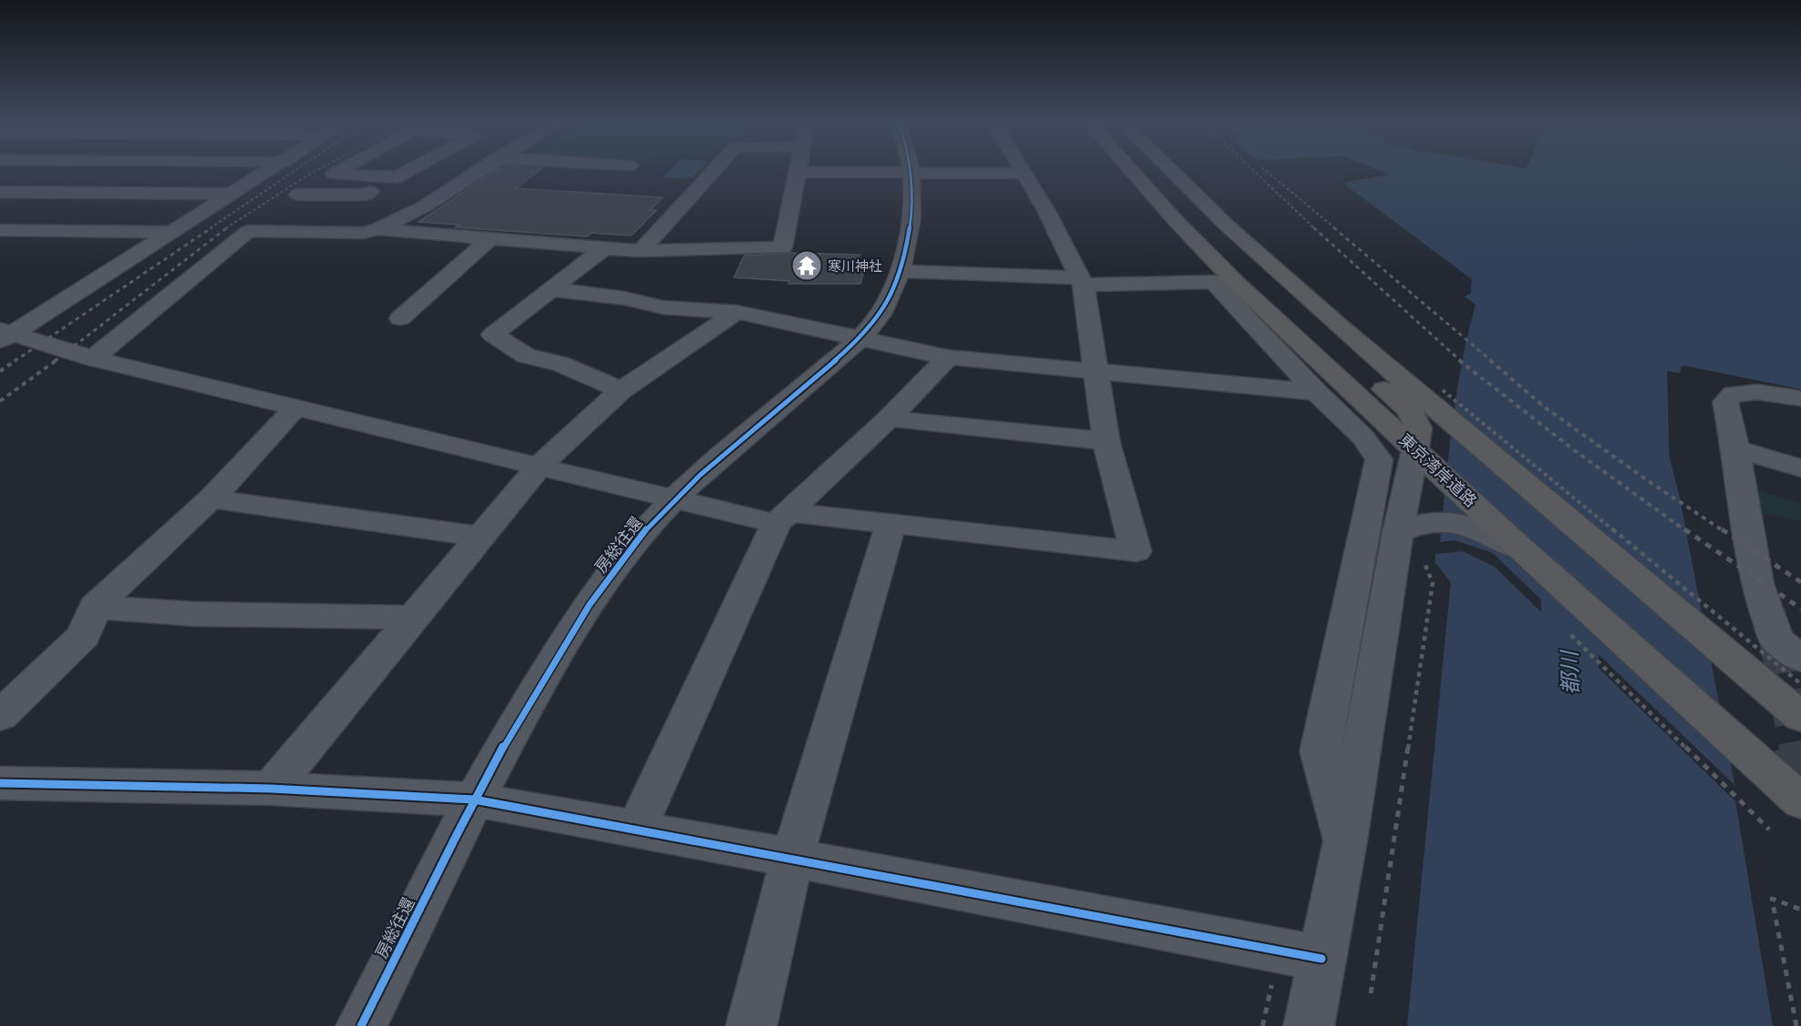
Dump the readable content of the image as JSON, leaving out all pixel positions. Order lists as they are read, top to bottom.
{
  "streets": {
    "highway": ["東京湾岸道路"],
    "street": ["房総往還"]
  },
  "water": ["都川"],
  "places": {
    "temple": ["寒川神社"]
  }
}
